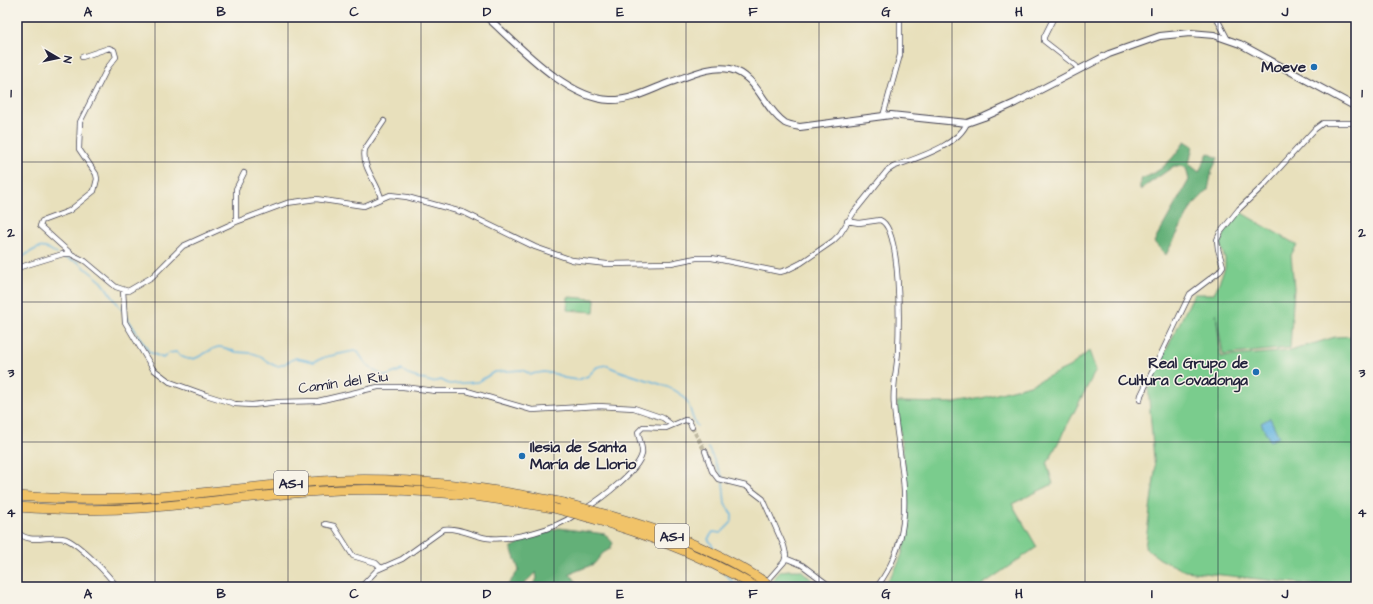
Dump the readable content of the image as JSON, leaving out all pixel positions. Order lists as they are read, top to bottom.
{
  "streets": {
    "highway": ["AS-I"],
    "street": ["Camín del Riu"]
  },
  "places": ["Moeve", "Real Grupo de Cultura Covadonga", "Ilesia de Santa María de Llorio"],
  "north": "right",
  "grid": {
    "columns": [
      "A",
      "B",
      "C",
      "D",
      "E",
      "F",
      "G",
      "H",
      "I",
      "J"
    ],
    "rows": [
      "1",
      "2",
      "3",
      "4"
    ]
  }
}
